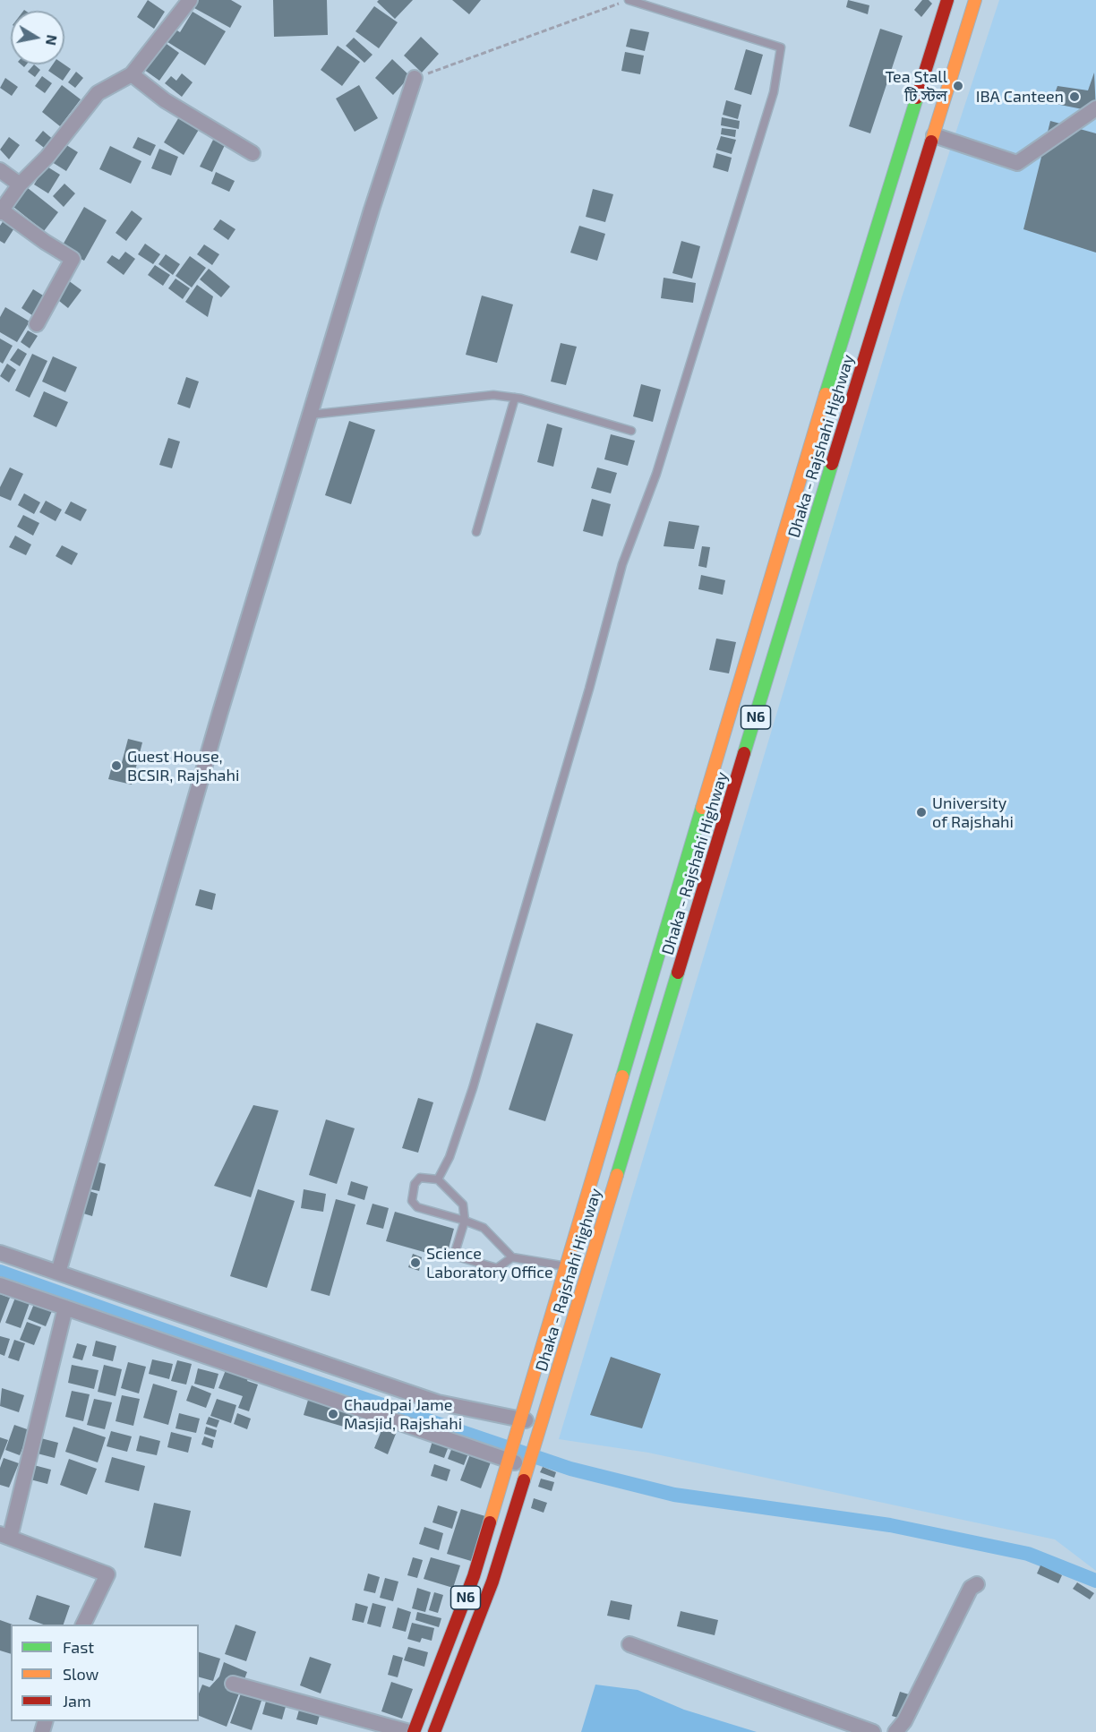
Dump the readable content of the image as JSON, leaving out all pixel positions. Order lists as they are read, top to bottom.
{
  "streets": {
    "highway": ["Dhaka - Rajshahi Highway", "N6"]
  },
  "places": [
    "Tea Stall টি স্টল",
    "IBA Canteen",
    "Guest House, BCSIR, Rajshahi",
    "University of Rajshahi",
    "Science Laboratory Office",
    "Chaudpai Jame Masjid, Rajshahi"
  ],
  "legend": ["Fast", "Slow", "Jam"],
  "north": "right"
}
